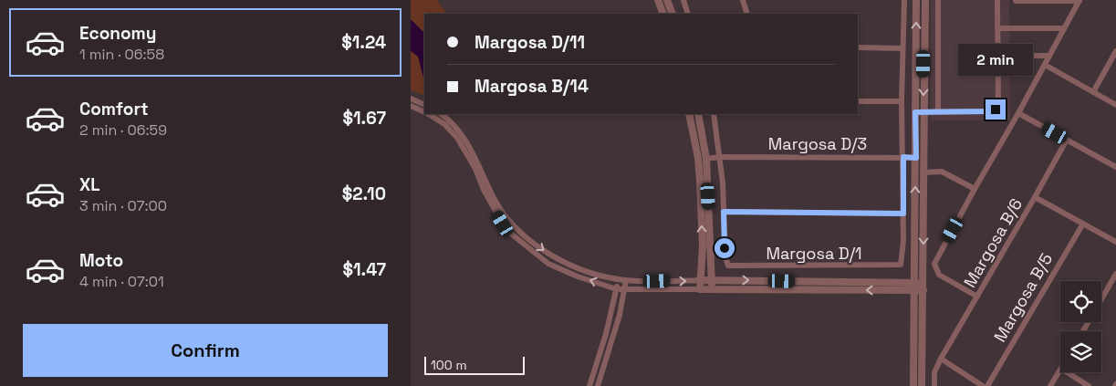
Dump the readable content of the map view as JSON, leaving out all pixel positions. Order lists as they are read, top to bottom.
{
  "streets": {
    "street": [
      "Margosa D/3",
      "Margosa B/6",
      "Margosa D/1",
      "Margosa B/5"
    ]
  },
  "scale_bar": "100 m",
  "page": {
    "list": [
      {
        "name": "Economy",
        "note": "1 min · 06:58",
        "value": "$1.24"
      },
      {
        "name": "Comfort",
        "note": "2 min · 06:59",
        "value": "$1.67"
      },
      {
        "name": "XL",
        "note": "3 min · 07:00",
        "value": "$2.10"
      },
      {
        "name": "Moto",
        "note": "4 min · 07:01",
        "value": "$1.47"
      }
    ],
    "banner": ["Margosa D/11", "Margosa B/14"],
    "bubble": "2 min",
    "buttons": "Confirm",
    "scale": "100 m"
  }
}
